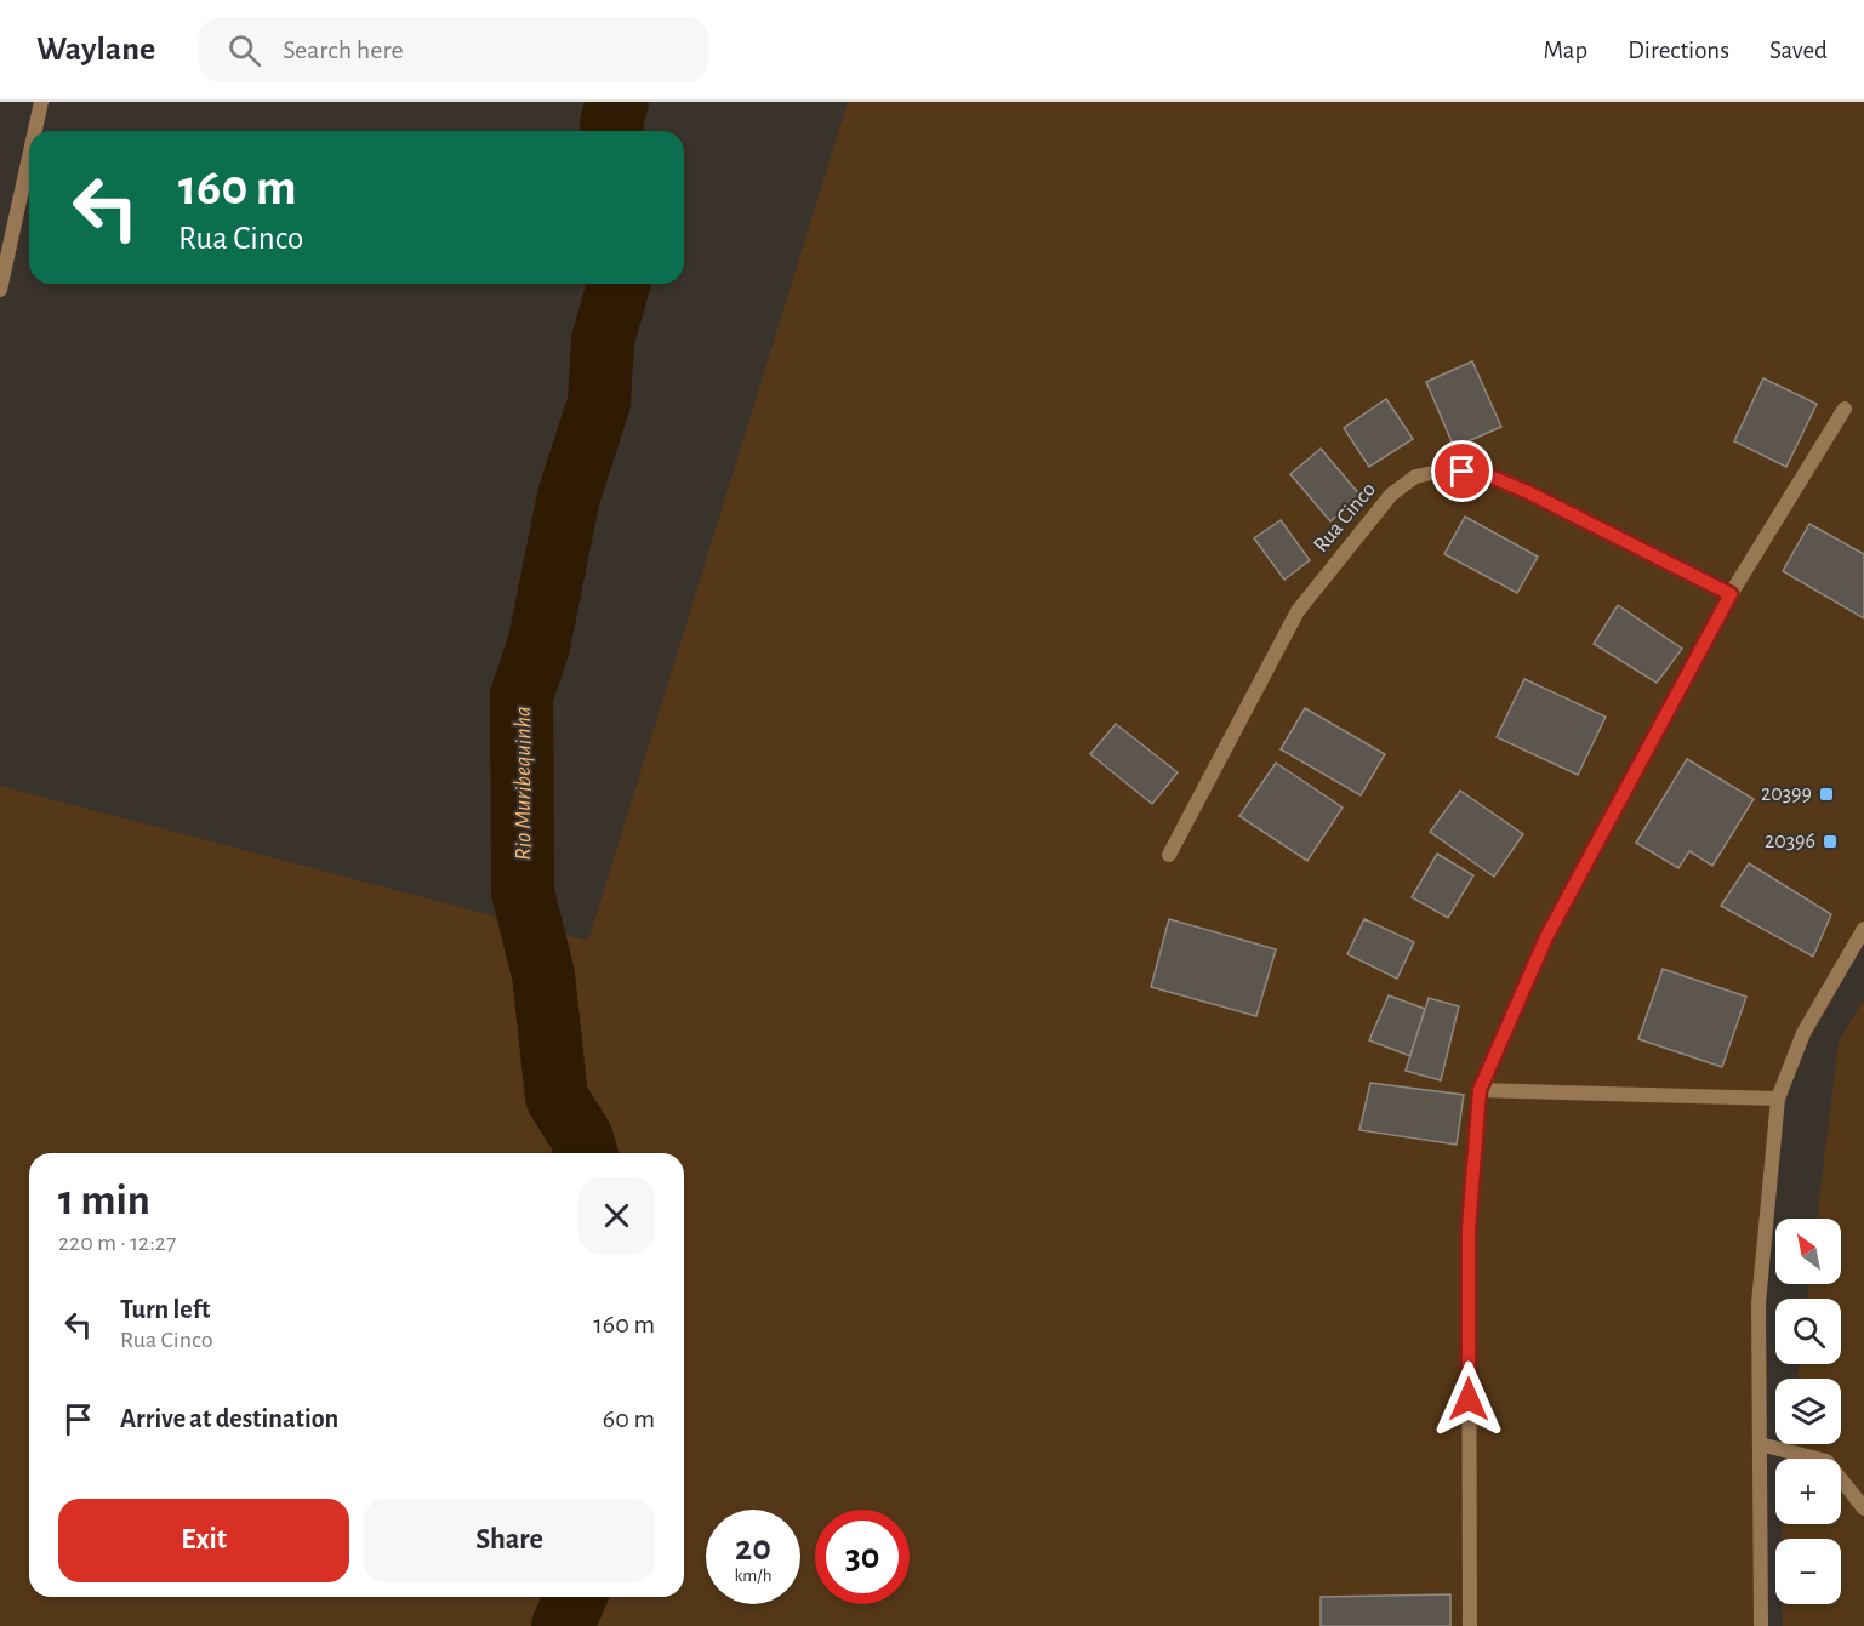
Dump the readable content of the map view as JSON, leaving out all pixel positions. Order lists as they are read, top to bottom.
{
  "streets": {
    "street": ["Rua Cinco"]
  },
  "water": ["Rio Muribequinha"],
  "places": {
    "transit": ["20399", "20396"]
  },
  "north": "top left",
  "page": {
    "header": "Waylane",
    "search": "Search here",
    "nav": ["Map", "Directions", "Saved"],
    "turn": ["160 m", "Rua Cinco"],
    "heading": ["1 min", "220 m · 12:27"],
    "map_buttons": ["+", "−"],
    "list": [
      {
        "name": "Turn left",
        "note": "Rua Cinco",
        "value": "160 m"
      },
      {
        "name": "Arrive at destination",
        "value": "60 m"
      }
    ],
    "buttons": ["Exit", "Share"],
    "speed": "20 km/h",
    "limit": "30"
  }
}
